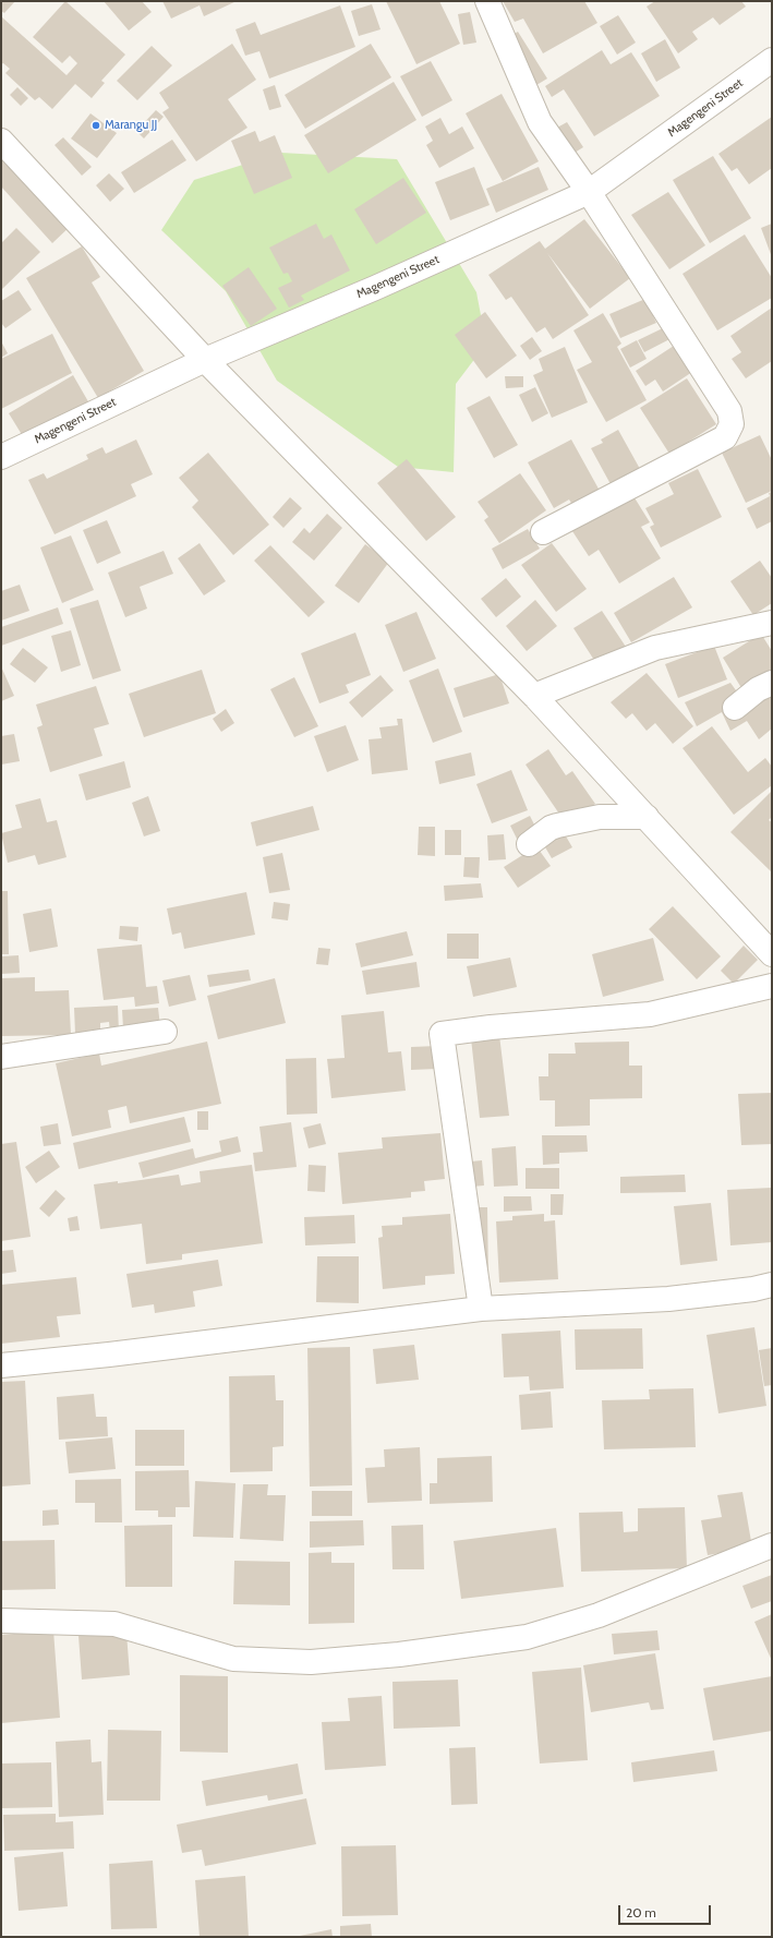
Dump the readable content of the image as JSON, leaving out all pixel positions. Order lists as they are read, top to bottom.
{
  "streets": {
    "street": ["Magengeni Street"]
  },
  "places": ["Marangu JJ"],
  "scale_bar": "20 m"
}
